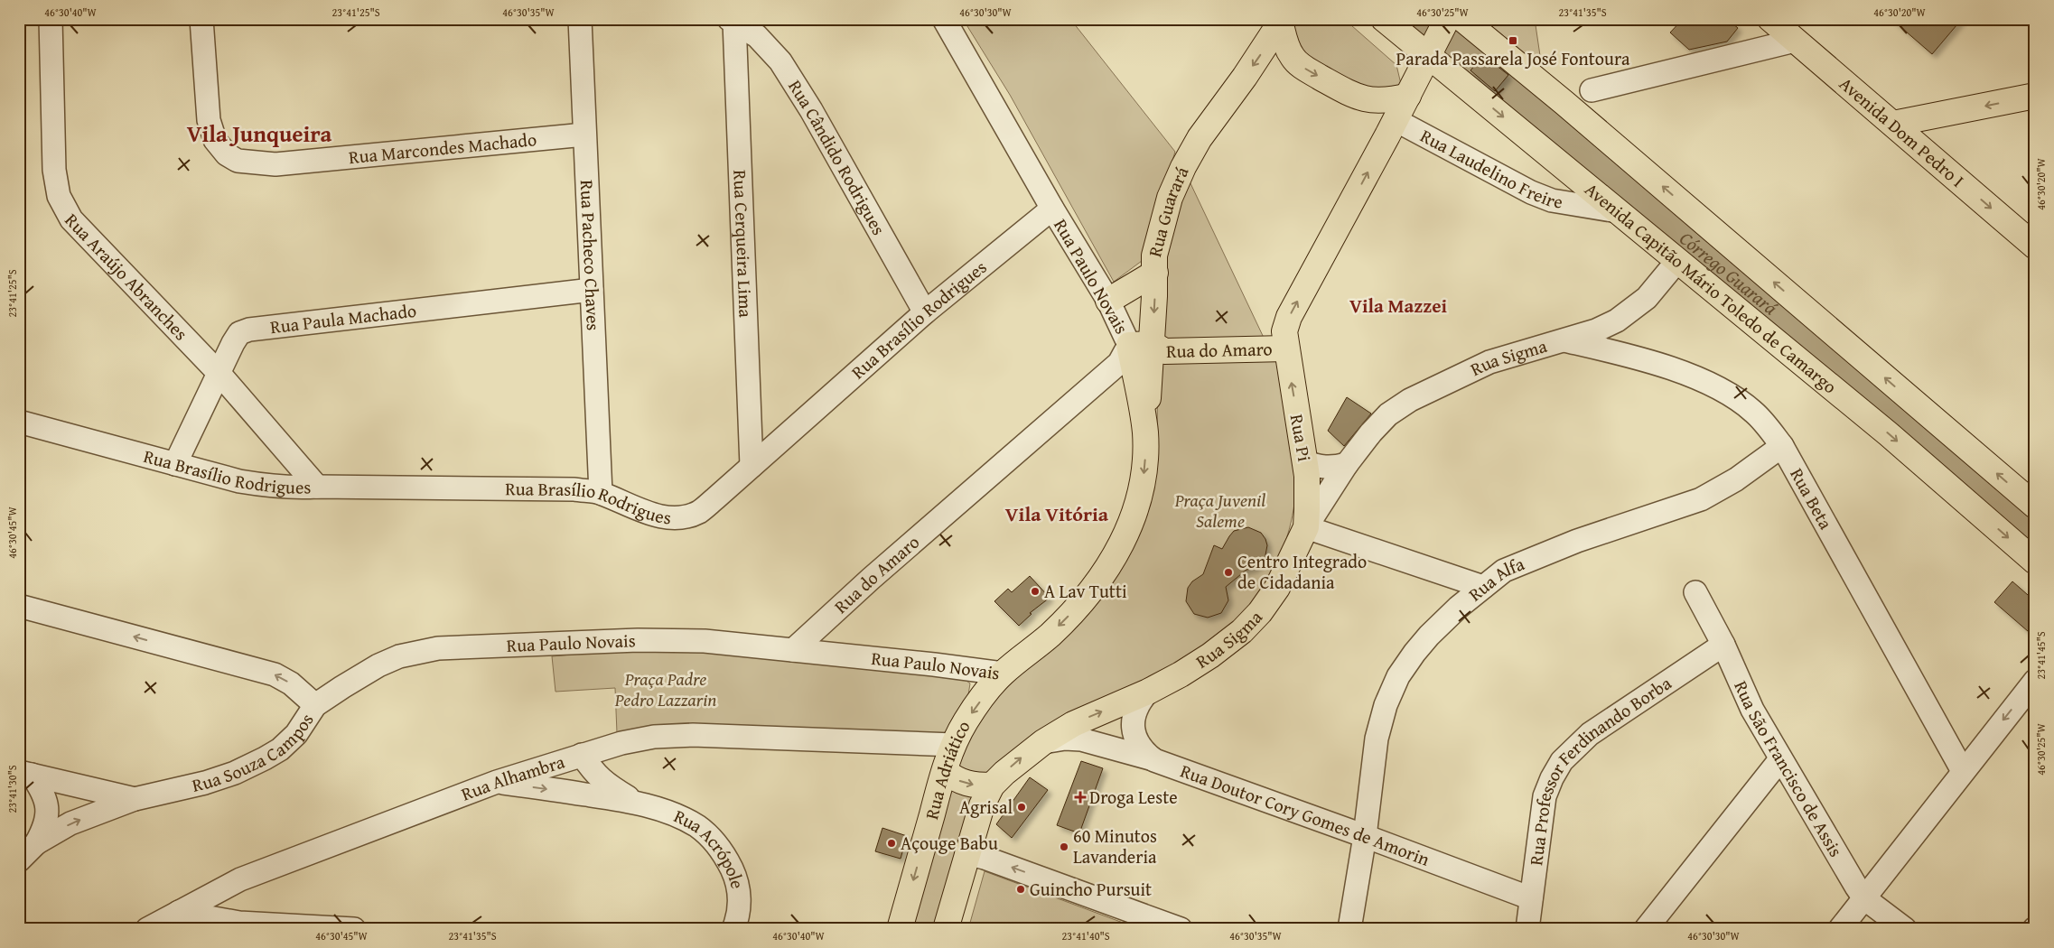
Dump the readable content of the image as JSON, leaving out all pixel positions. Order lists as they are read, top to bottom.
{
  "streets": {
    "main road": [
      "Avenida Dom Pedro I",
      "Rua Guarará",
      "Rua Paulo Novais",
      "Avenida Capitão Mário Toledo de Camargo",
      "Rua do Amaro",
      "Rua Sigma",
      "Rua Pi",
      "Rua Adriático"
    ],
    "street": [
      "Rua Marcondes Machado",
      "Rua Cândido Rodrigues",
      "Rua Laudelino Freire",
      "Rua Cerqueira Lima",
      "Rua Pacheco Chaves",
      "Rua Araújo Abranches",
      "Rua Paula Machado",
      "Rua Brasílio Rodrigues",
      "Rua Beta",
      "Rua Alfa",
      "Rua Souza Campos",
      "Rua São Francisco de Assis",
      "Rua Professor Ferdinando Borba",
      "Rua Alhambra",
      "Rua Doutor Cory Gomes de Amorin",
      "Rua Acrópole"
    ]
  },
  "crossings": [
    ["Rua Marcondes Machado", "Rua Pacheco Chaves"],
    ["Rua Cândido Rodrigues", "Rua Cerqueira Lima"],
    ["Rua Cândido Rodrigues", "Rua Brasílio Rodrigues"],
    ["Rua Laudelino Freire", "Avenida Capitão Mário Toledo de Camargo"],
    ["Rua Laudelino Freire", "Rua do Amaro"],
    ["Rua Guarará", "Rua Paulo Novais"],
    ["Rua Guarará", "Rua do Amaro"],
    ["Rua Cerqueira Lima", "Rua Brasílio Rodrigues"],
    ["Rua Pacheco Chaves", "Rua Paula Machado"],
    ["Rua Pacheco Chaves", "Rua Brasílio Rodrigues"],
    ["Rua Araújo Abranches", "Rua Paula Machado"],
    ["Rua Araújo Abranches", "Rua Brasílio Rodrigues"],
    ["Rua Paulo Novais", "Rua Brasílio Rodrigues"],
    ["Rua Paulo Novais", "Rua do Amaro"],
    ["Rua Paulo Novais", "Rua Souza Campos"],
    ["Rua Paulo Novais", "Rua Adriático"],
    ["Avenida Capitão Mário Toledo de Camargo", "Rua do Amaro"],
    ["Avenida Capitão Mário Toledo de Camargo", "Rua Sigma"],
    ["Rua Paula Machado", "Rua Brasílio Rodrigues"],
    ["Rua do Amaro", "Rua Pi"],
    ["Rua Sigma", "Rua Pi"],
    ["Rua Sigma", "Rua Beta"],
    ["Rua Sigma", "Rua Doutor Cory Gomes de Amorin"],
    ["Rua Beta", "Rua Alfa"],
    ["Rua Alfa", "Rua Doutor Cory Gomes de Amorin"],
    ["Rua São Francisco de Assis", "Rua Professor Ferdinando Borba"],
    ["Rua Adriático", "Rua Alhambra"],
    ["Rua Professor Ferdinando Borba", "Rua Doutor Cory Gomes de Amorin"],
    ["Rua Alhambra", "Rua Acrópole"]
  ],
  "one_way": [
    "Avenida Dom Pedro I",
    "Rua Guarará",
    "Rua Pi",
    "Rua Acrópole"
  ],
  "districts": ["Vila Junqueira", "Vila Mazzei", "Vila Vitória"],
  "water": ["Córrego Guarará"],
  "parks": ["Praça Juvenil Saleme", "Praça Padre Pedro Lazzarin"],
  "places": {
    "transit": ["Parada Passarela José Fontoura"],
    "other": [
      "Centro Integrado de Cidadania",
      "A Lav Tutti",
      "Agrisal",
      "Açouge Babu",
      "60 Minutos Lavanderia",
      "Guincho Pursuit"
    ],
    "health": ["Droga Leste"]
  },
  "coordinates": [
    "46°30'40\"W",
    "23°41'25\"S",
    "46°30'35\"W",
    "46°30'30\"W",
    "46°30'25\"W",
    "23°41'35\"S",
    "46°30'20\"W",
    "46°30'45\"W",
    "23°41'45\"S",
    "23°41'30\"S",
    "23°41'40\"S"
  ]
}
